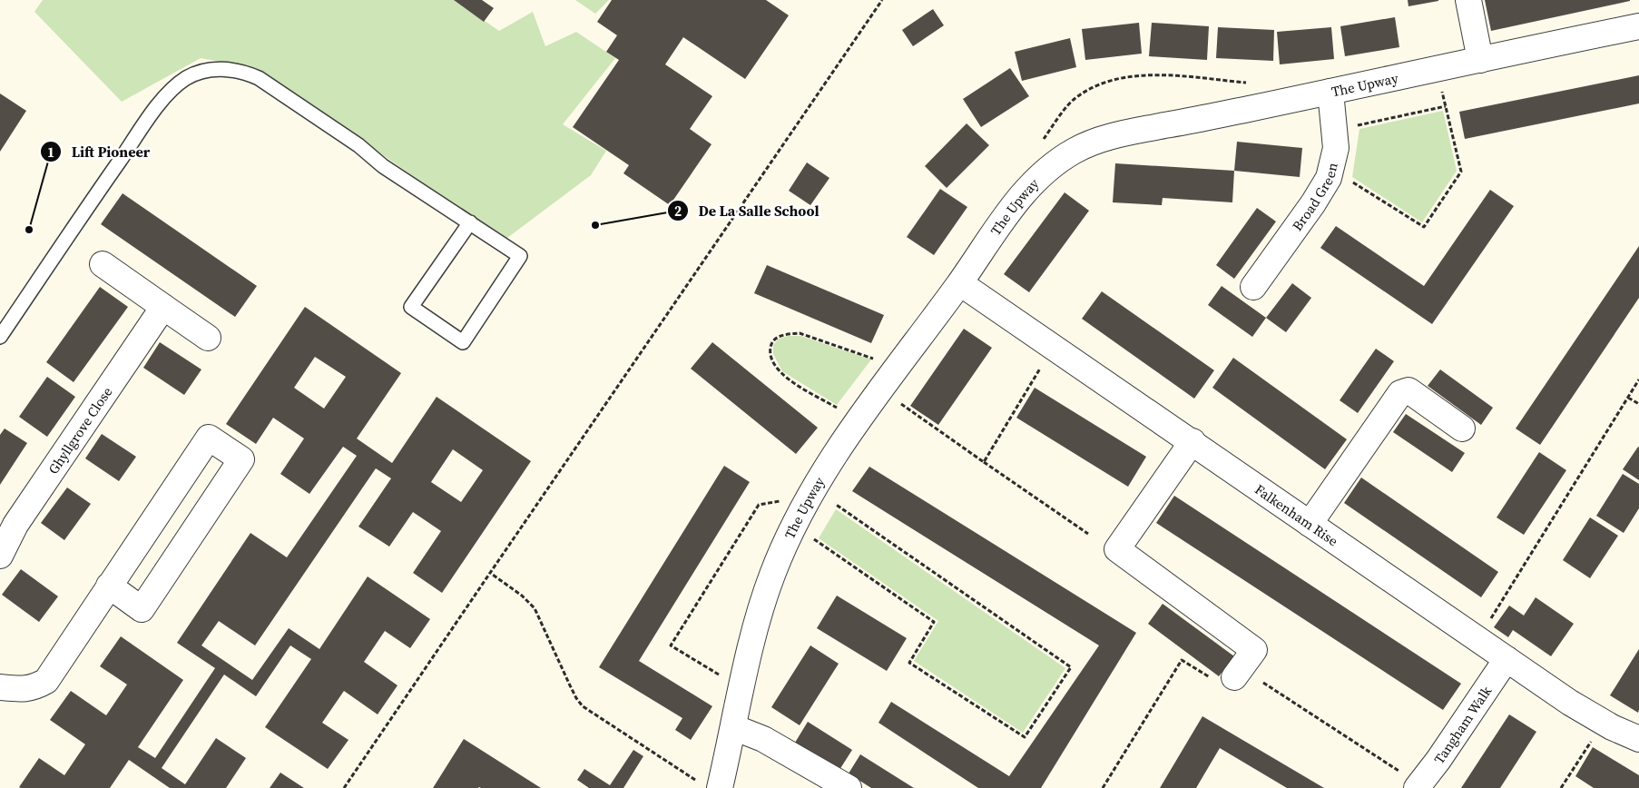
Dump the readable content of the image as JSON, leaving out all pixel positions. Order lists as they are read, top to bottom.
{
  "streets": {
    "street": [
      "The Upway",
      "Broad Green",
      "Ghyllgrove Close",
      "Falkenham Rise",
      "Tangham Walk"
    ]
  },
  "crossings": [
    ["The Upway", "Broad Green"],
    ["The Upway", "Falkenham Rise"],
    ["Falkenham Rise", "Tangham Walk"]
  ],
  "places": ["De La Salle School", "Lift Pioneer"]
}
